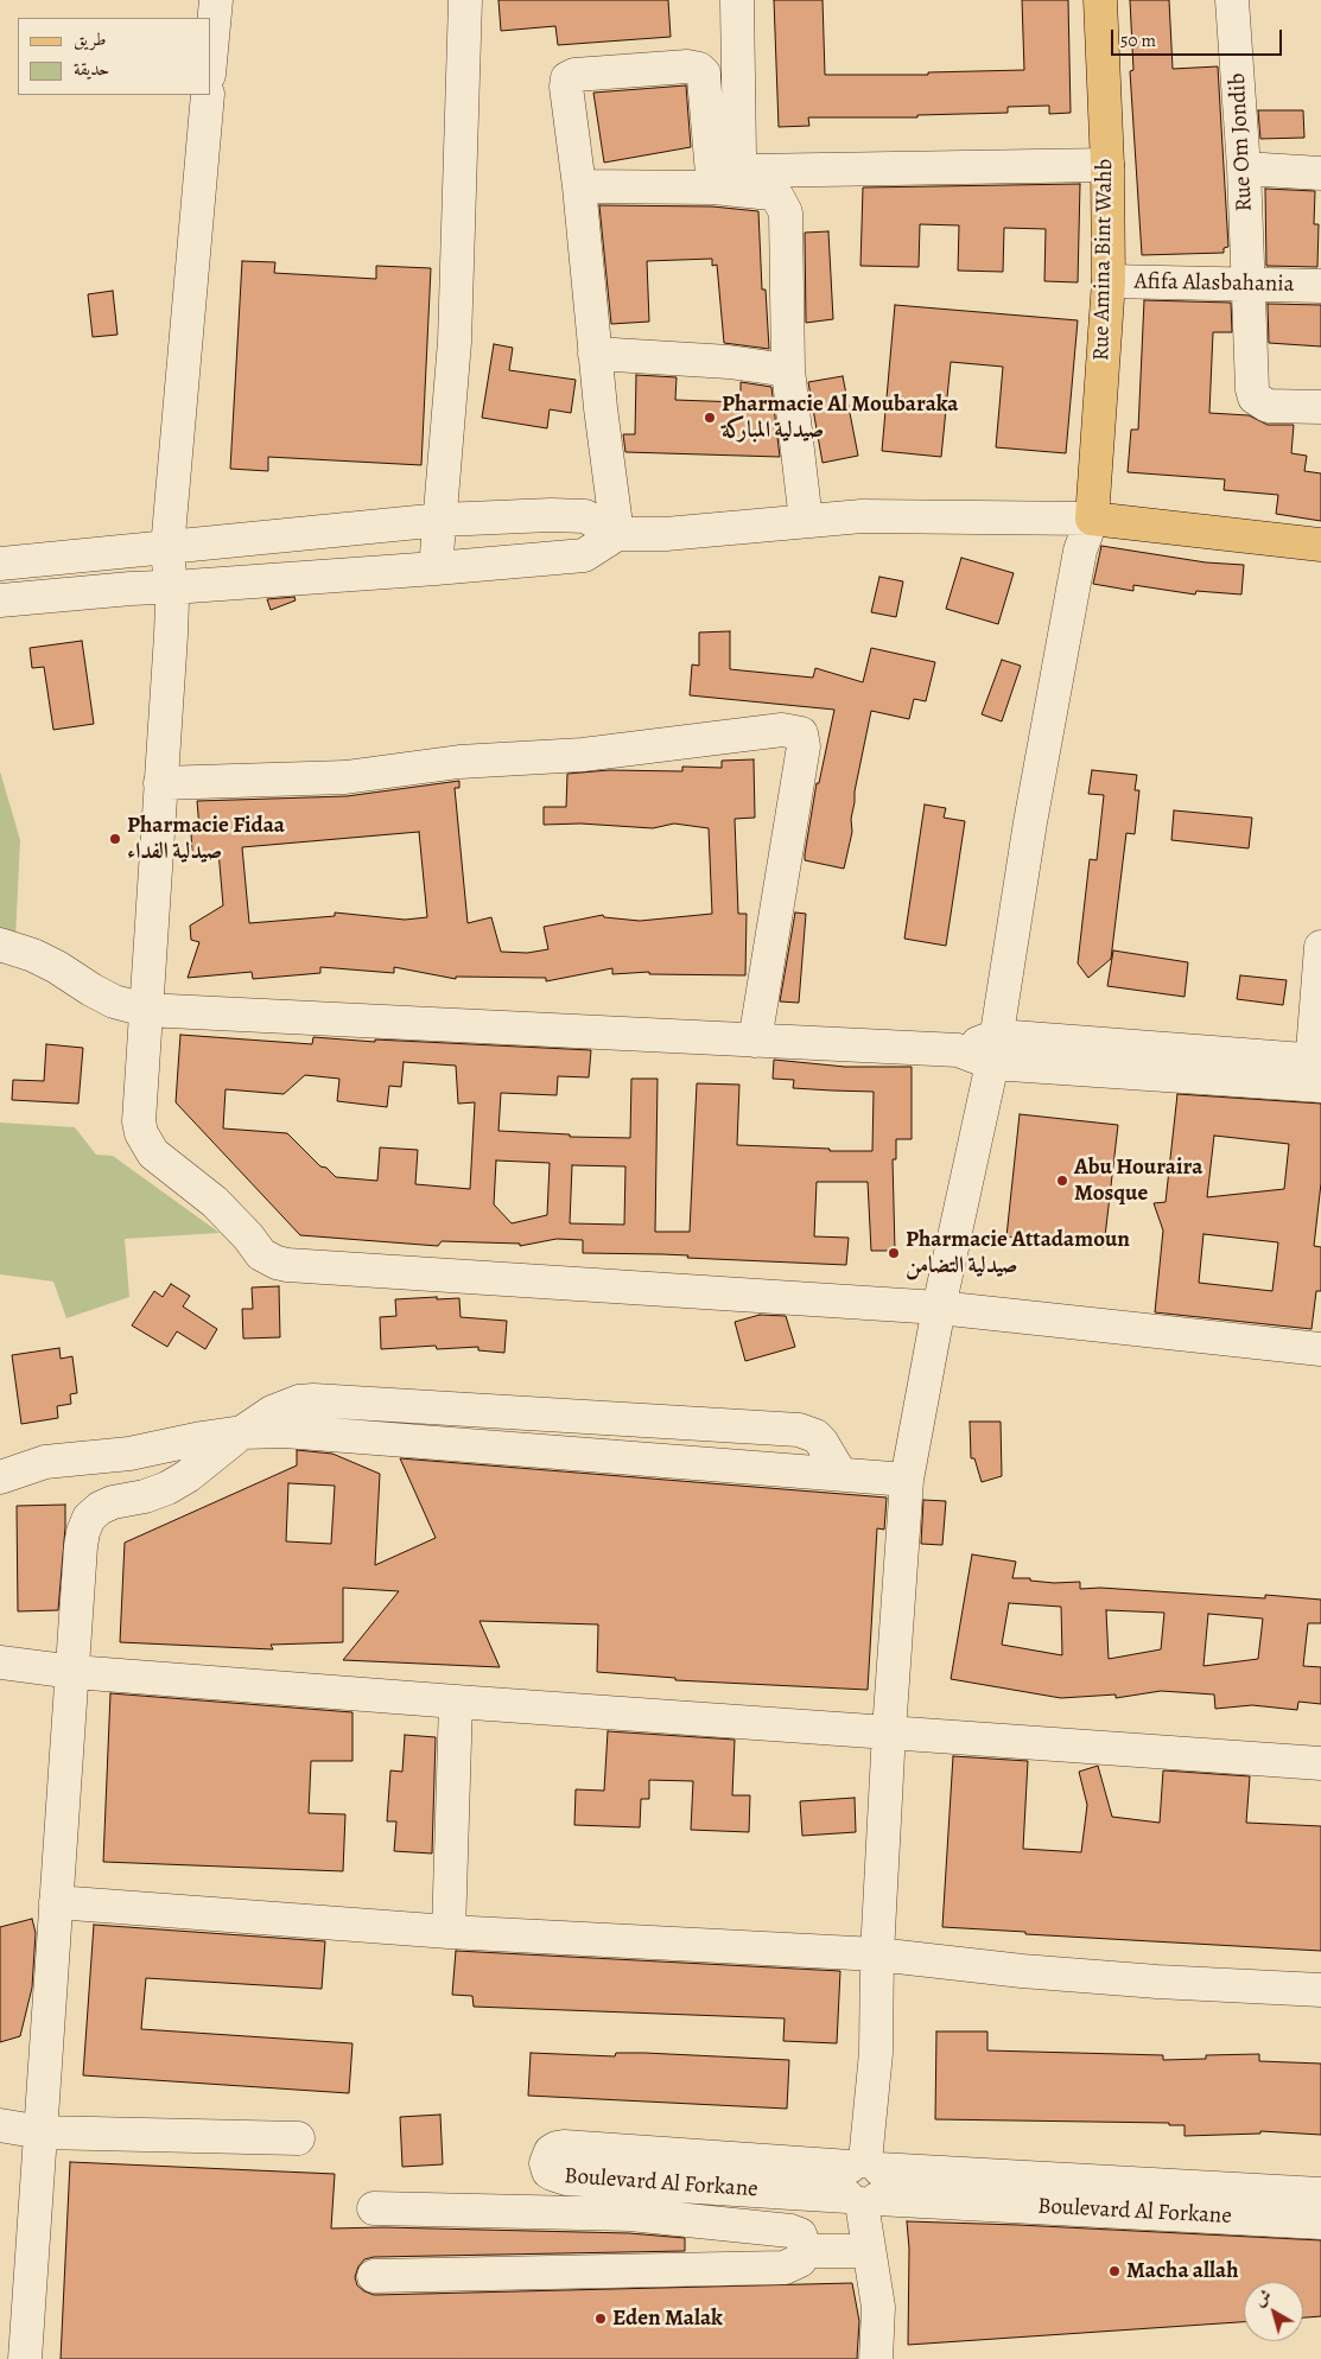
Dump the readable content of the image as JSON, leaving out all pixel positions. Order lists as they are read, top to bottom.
{
  "streets": {
    "main road": ["Rue Amina Bint Wahb"],
    "street": ["Rue Om Jondib", "Afifa Alasbahania", "Boulevard Al Forkane"]
  },
  "crossings": [
    ["Rue Om Jondib", "Afifa Alasbahania"],
    ["Rue Amina Bint Wahb", "Afifa Alasbahania"]
  ],
  "places": [
    "Pharmacie Al Moubaraka صيدلية المباركة",
    "Pharmacie Fidaa صيدلية الفداء",
    "Abu Houraira Mosque",
    "Pharmacie Attadamoun صيدلية التضامن",
    "Macha allah",
    "Eden Malak"
  ],
  "legend": ["طريق", "حديقة"],
  "scale_bar": "50 m",
  "north": "top left"
}
